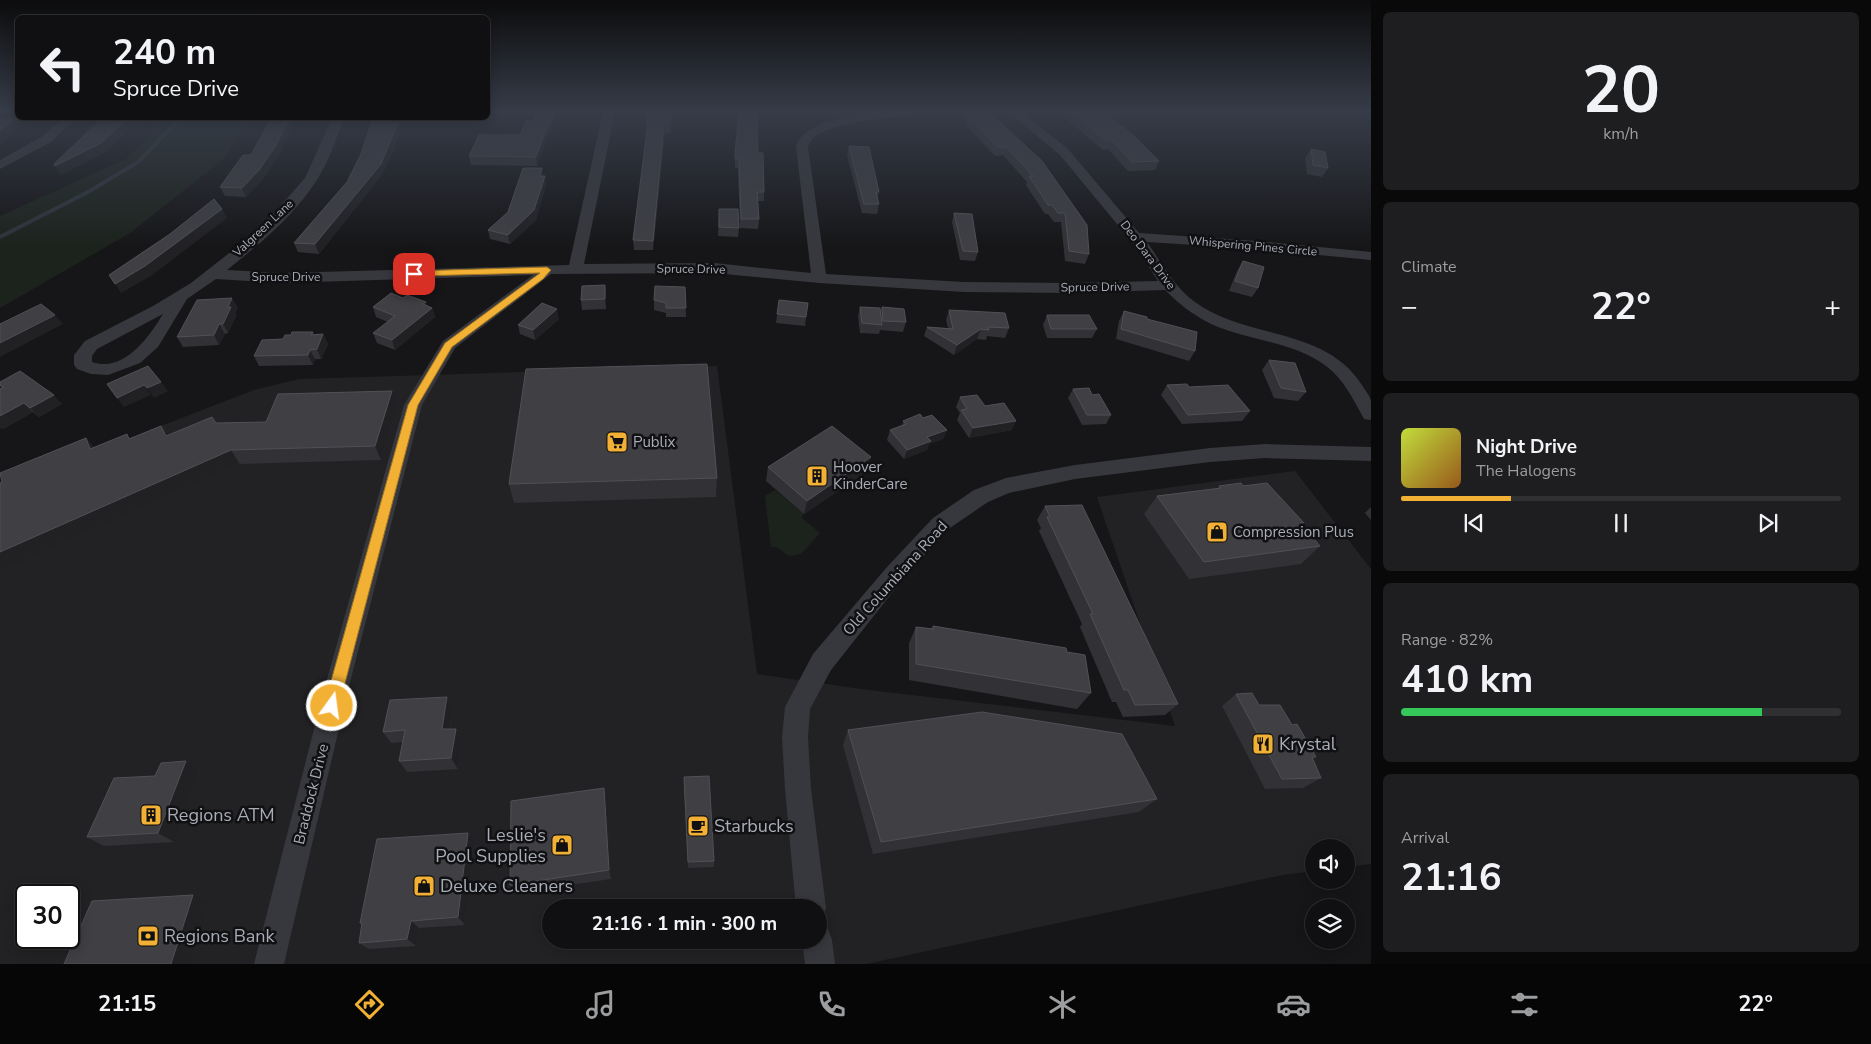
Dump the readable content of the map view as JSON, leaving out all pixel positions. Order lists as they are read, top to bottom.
{
  "streets": {
    "street": [
      "Valgreen Lane",
      "Whispering Pines Circle",
      "Deo Dara Drive",
      "Spruce Drive",
      "Old Columbiana Road",
      "Braddock Drive"
    ]
  },
  "crossings": [
    ["Valgreen Lane", "Spruce Drive"],
    ["Whispering Pines Circle", "Deo Dara Drive"],
    ["Deo Dara Drive", "Spruce Drive"],
    ["Spruce Drive", "Braddock Drive"]
  ],
  "places": {
    "supermarket": ["Publix"],
    "building": ["Hoover KinderCare", "Regions ATM"],
    "shop": ["Compression Plus", "Leslie's Pool Supplies", "Deluxe Cleaners"],
    "restaurant": ["Krystal"],
    "cafe": ["Starbucks"],
    "bank": ["Regions Bank"]
  },
  "page": {
    "tile": [
      ["20", "km/h"],
      "Climate",
      ["Range · 82%", "410 km"],
      ["Arrival", "21:16"]
    ],
    "turn": ["240 m", "Spruce Drive"],
    "heat": ["−", "22°", "+"],
    "song": ["Night Drive", "The Halogens"],
    "limit": "30",
    "trip": "21:16 · 1 min · 300 m",
    "tabs": ["21:15", "22°"]
  }
}
